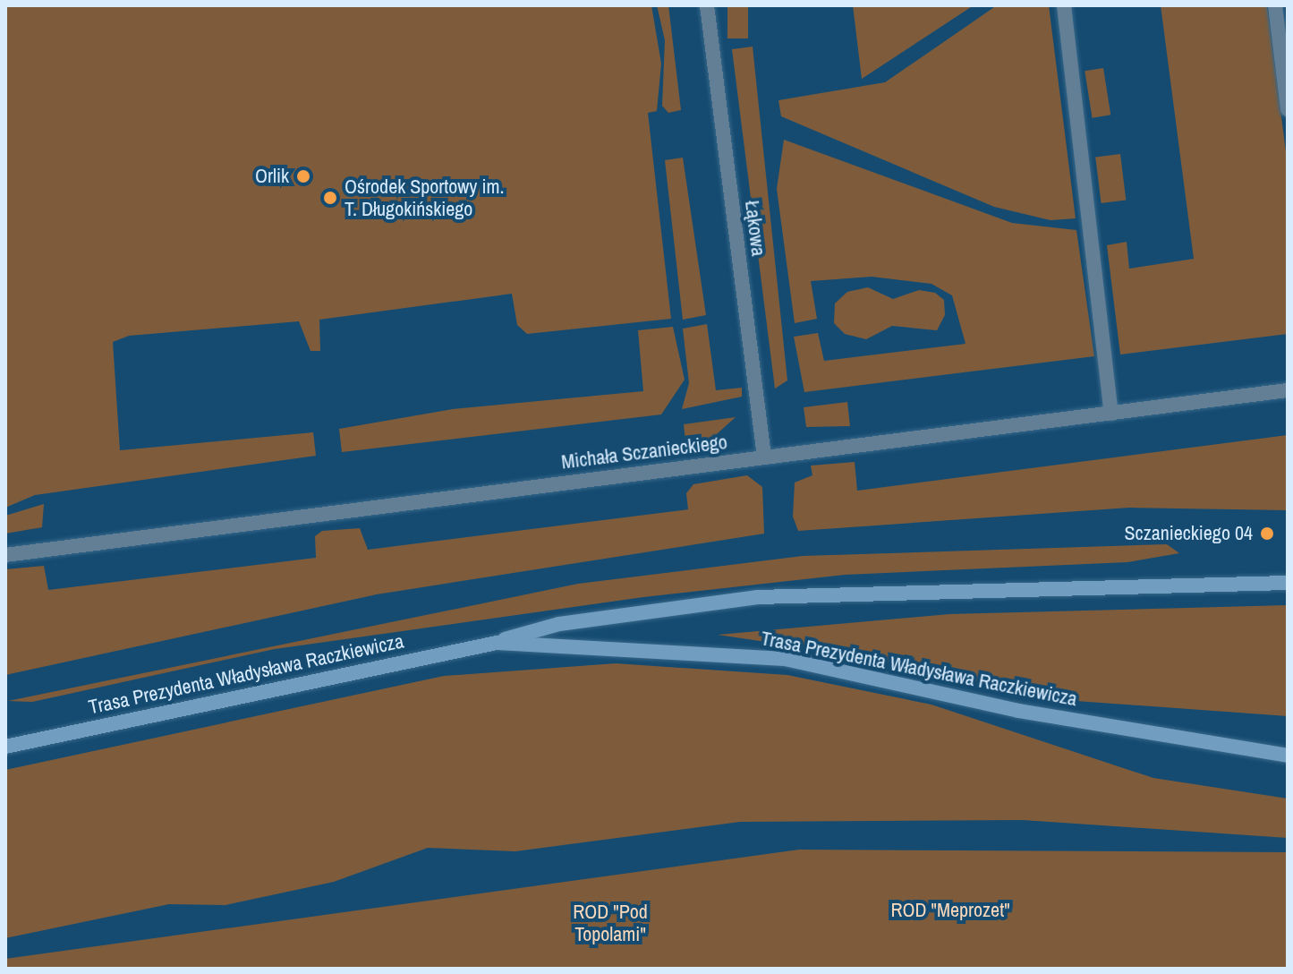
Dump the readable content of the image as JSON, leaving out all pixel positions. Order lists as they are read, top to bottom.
{
  "streets": {
    "main road": ["Trasa Prezydenta Władysława Raczkiewicza"],
    "street": ["Łąkowa", "Michała Sczanieckiego"]
  },
  "crossings": [
    ["Łąkowa", "Michała Sczanieckiego"]
  ],
  "parks": ["ROD \"Meprozet\"", "ROD \"Pod Topolami\""],
  "places": ["Orlik", "Ośrodek Sportowy im. T. Długokińskiego", "Sczanieckiego 04"]
}
